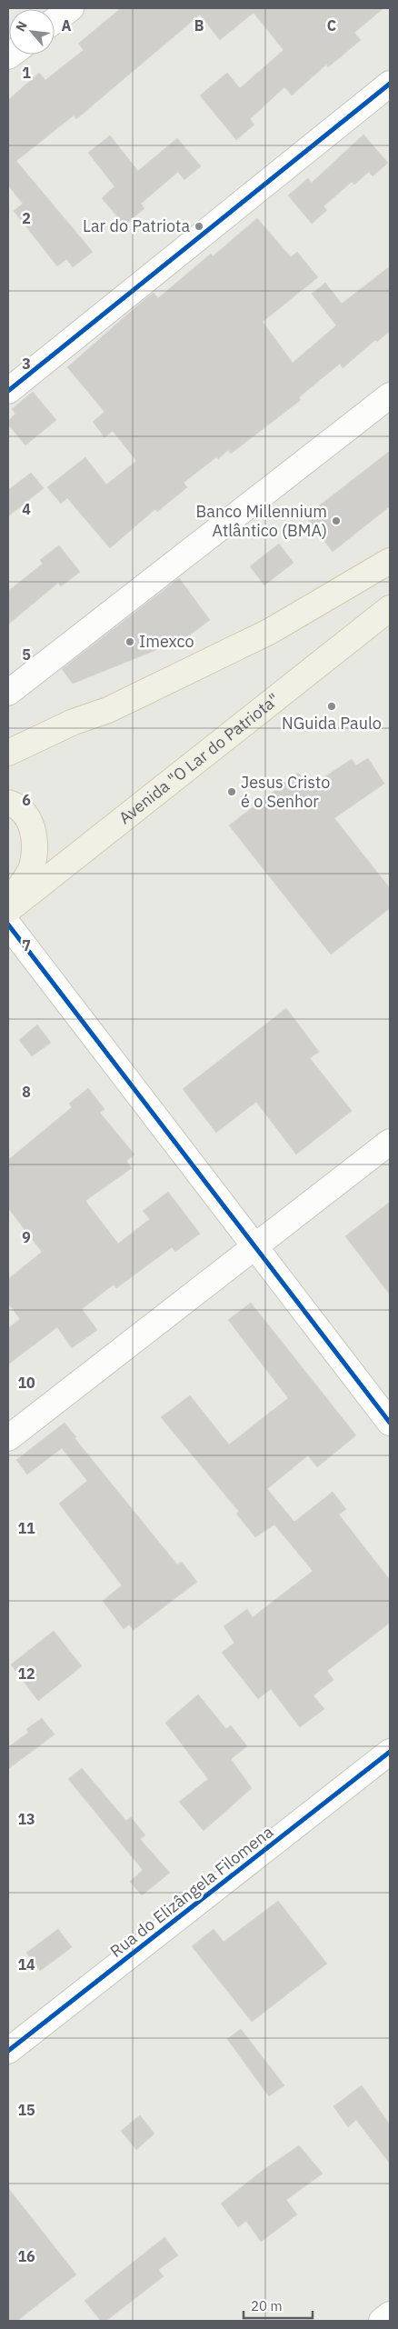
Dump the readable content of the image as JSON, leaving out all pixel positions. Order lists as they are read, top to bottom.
{
  "streets": {
    "main road": ["Avenida \"O Lar do Patriota\""],
    "street": ["Rua do Elizângela Filomena"]
  },
  "places": [
    "Lar do Patriota",
    "Banco Millennium Atlântico (BMA)",
    "Imexco",
    "NGuida Paulo",
    "Jesus Cristo é o Senhor"
  ],
  "scale_bar": "20 m",
  "north": "top left",
  "grid": {
    "columns": ["A", "B", "C"],
    "rows": [
      "1",
      "2",
      "3",
      "4",
      "5",
      "6",
      "7",
      "8",
      "9",
      "10",
      "11",
      "12",
      "13",
      "14",
      "15",
      "16"
    ]
  }
}
